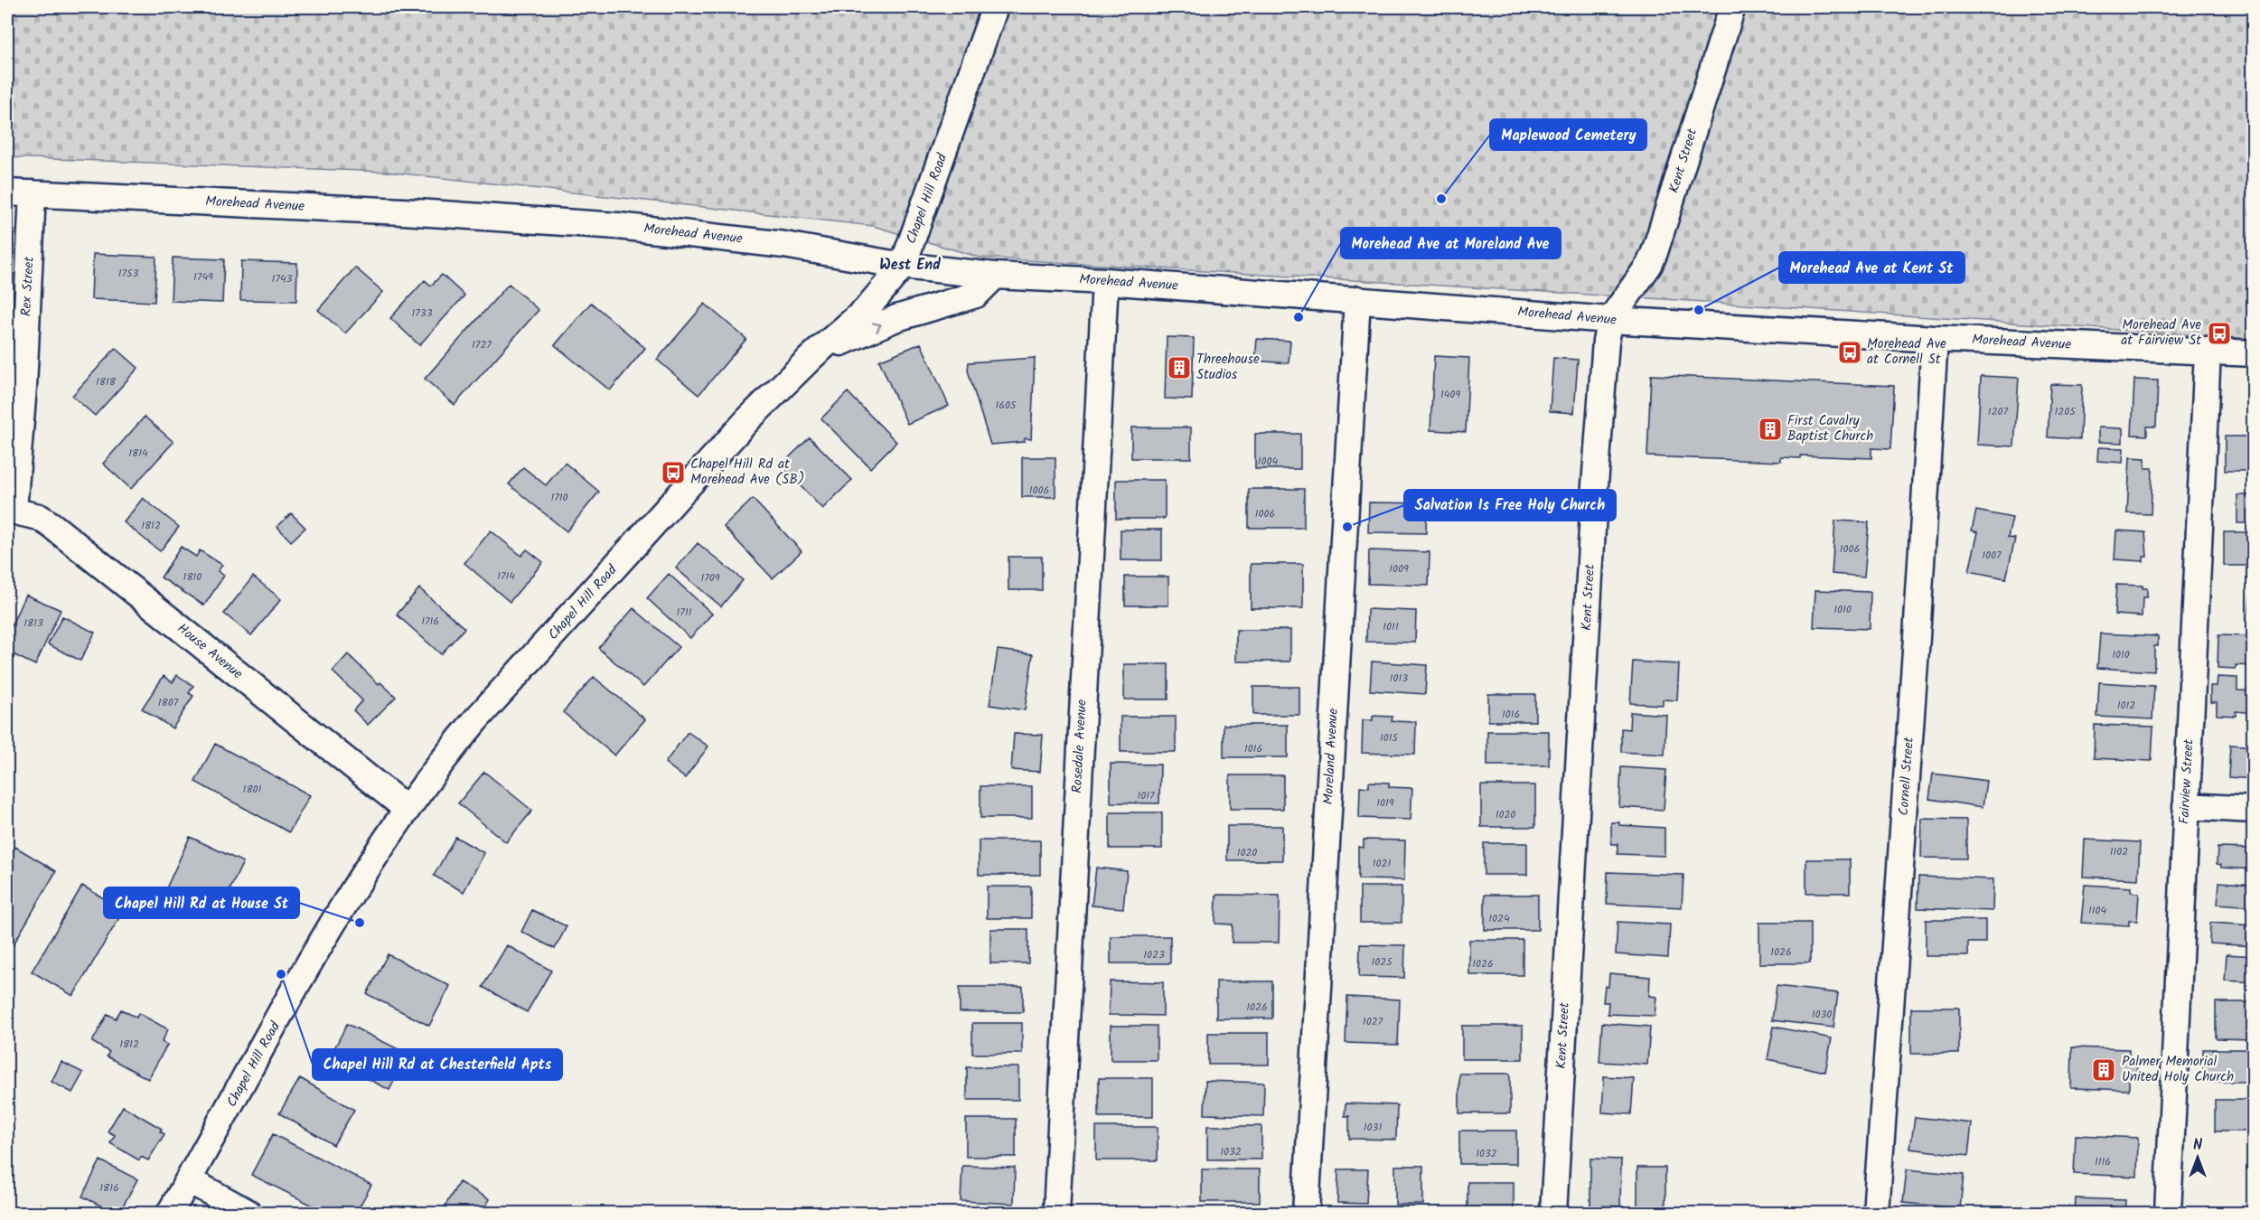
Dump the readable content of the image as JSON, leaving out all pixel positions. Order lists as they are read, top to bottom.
{
  "streets": {
    "street": [
      "Kent Street",
      "Chapel Hill Road",
      "Morehead Avenue",
      "Rex Street",
      "House Avenue",
      "Rosedale Avenue",
      "Moreland Avenue",
      "Cornell Street",
      "Fairview Street"
    ]
  },
  "crossings": [
    ["Kent Street", "Morehead Avenue"],
    ["Chapel Hill Road", "Morehead Avenue"],
    ["Chapel Hill Road", "House Avenue"],
    ["Morehead Avenue", "Rex Street"],
    ["Morehead Avenue", "Rosedale Avenue"],
    ["Morehead Avenue", "Moreland Avenue"],
    ["Morehead Avenue", "Cornell Street"],
    ["Morehead Avenue", "Fairview Street"],
    ["Rex Street", "House Avenue"]
  ],
  "districts": ["West End"],
  "places": {
    "other": [
      "Maplewood Cemetery",
      "Morehead Ave at Kent St",
      "Morehead Ave at Moreland Ave",
      "Salvation Is Free Holy Church",
      "Chapel Hill Rd at House St",
      "Chapel Hill Rd at Chesterfield Apts"
    ],
    "bus stop": ["Morehead Ave at Fairview St", "Morehead Ave at Cornell St", "Chapel Hill Rd at Morehead Ave (SB)"],
    "building": ["Threehouse Studios", "First Cavalry Baptist Church", "Palmer Memorial United Holy Church"]
  },
  "house_numbers": [
    "1753",
    "1749",
    "1743",
    "1733",
    "1727",
    "1818",
    "1409",
    "1605",
    "1207",
    "1205",
    "1814",
    "1004",
    "1006",
    "1710",
    "1006",
    "1812",
    "1006",
    "1007",
    "1009",
    "1714",
    "1810",
    "1709",
    "1010",
    "1711",
    "1716",
    "1813",
    "1011",
    "1010",
    "1013",
    "1807",
    "1012",
    "1016",
    "1015",
    "1016",
    "1801",
    "1017",
    "1019",
    "1020",
    "1102",
    "1020",
    "1021",
    "1104",
    "1024",
    "1026",
    "1023",
    "1025",
    "1026",
    "1026",
    "1030",
    "1027",
    "1812",
    "1031",
    "1032",
    "1032",
    "1116",
    "1816"
  ],
  "north": "top"
}
